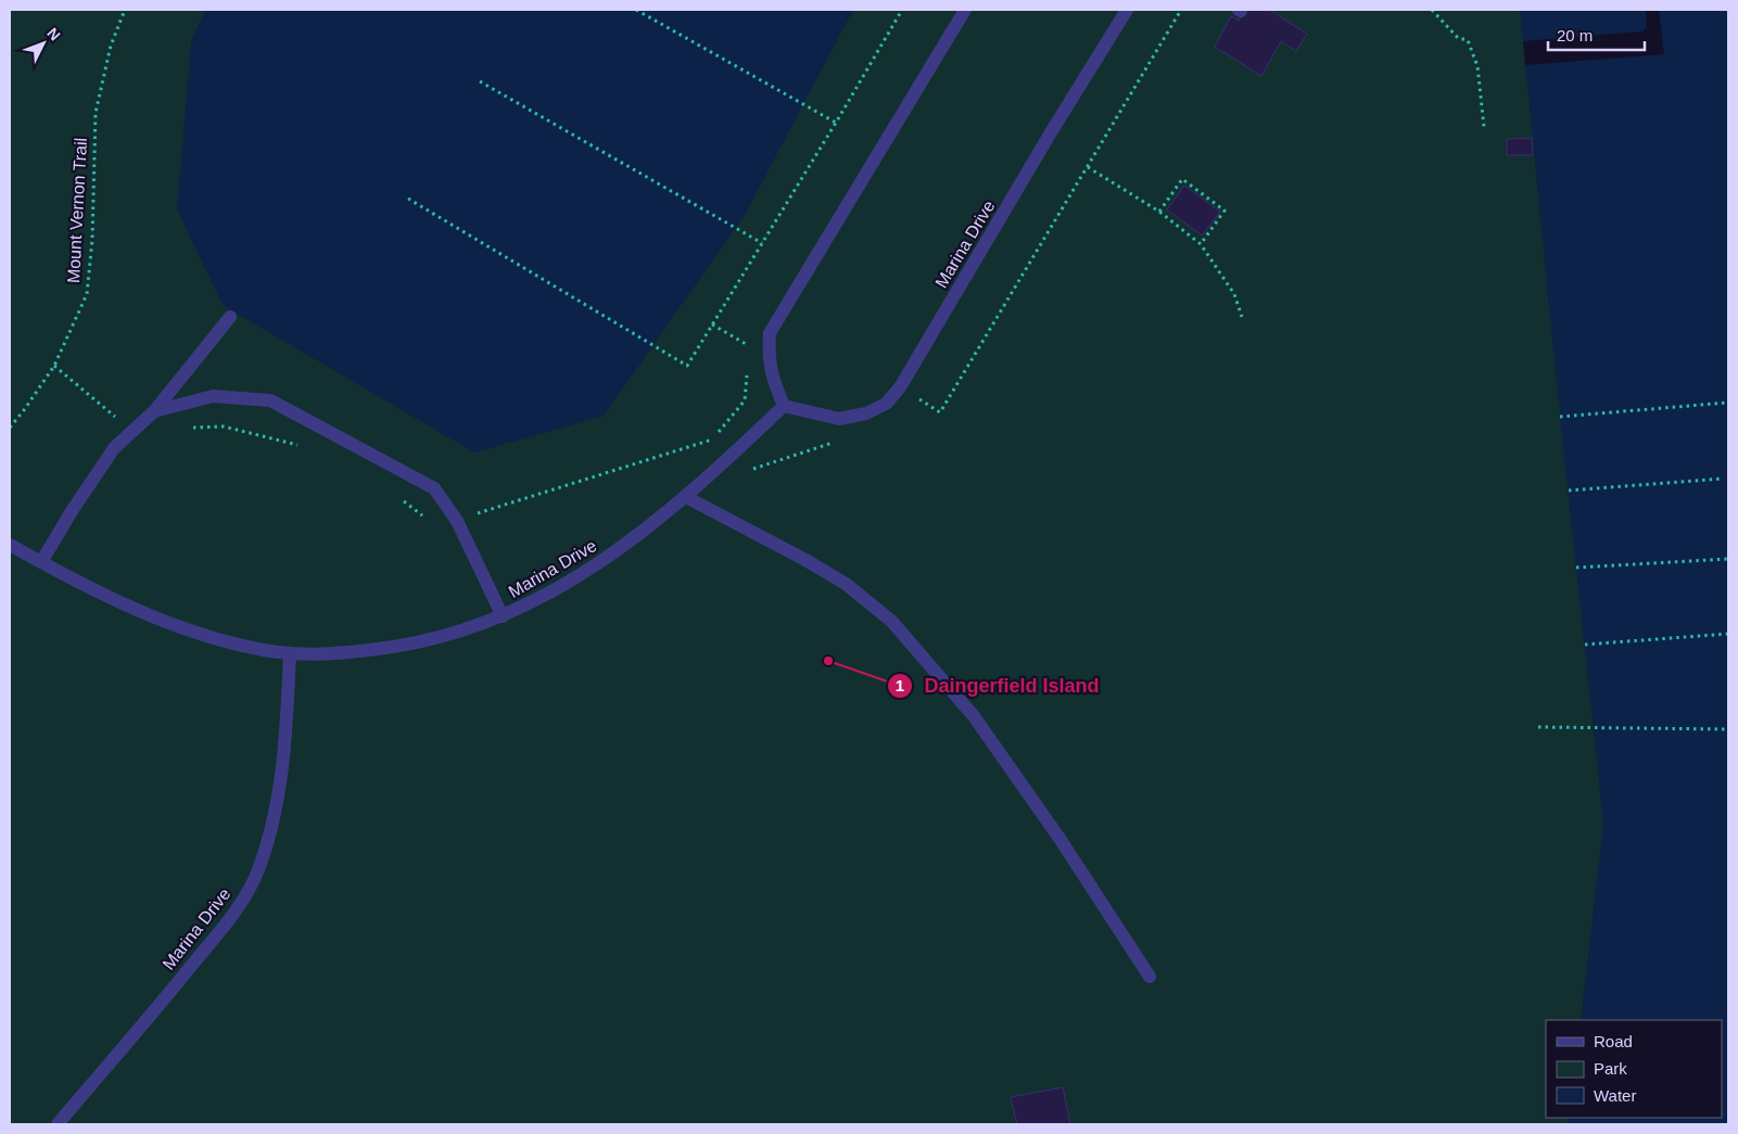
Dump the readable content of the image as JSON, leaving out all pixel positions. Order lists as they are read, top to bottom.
{
  "streets": {
    "street": ["Marina Drive"],
    "path": ["Mount Vernon Trail"]
  },
  "places": ["Daingerfield Island"],
  "legend": ["Road", "Park", "Water"],
  "scale_bar": "20 m",
  "north": "top right"
}
